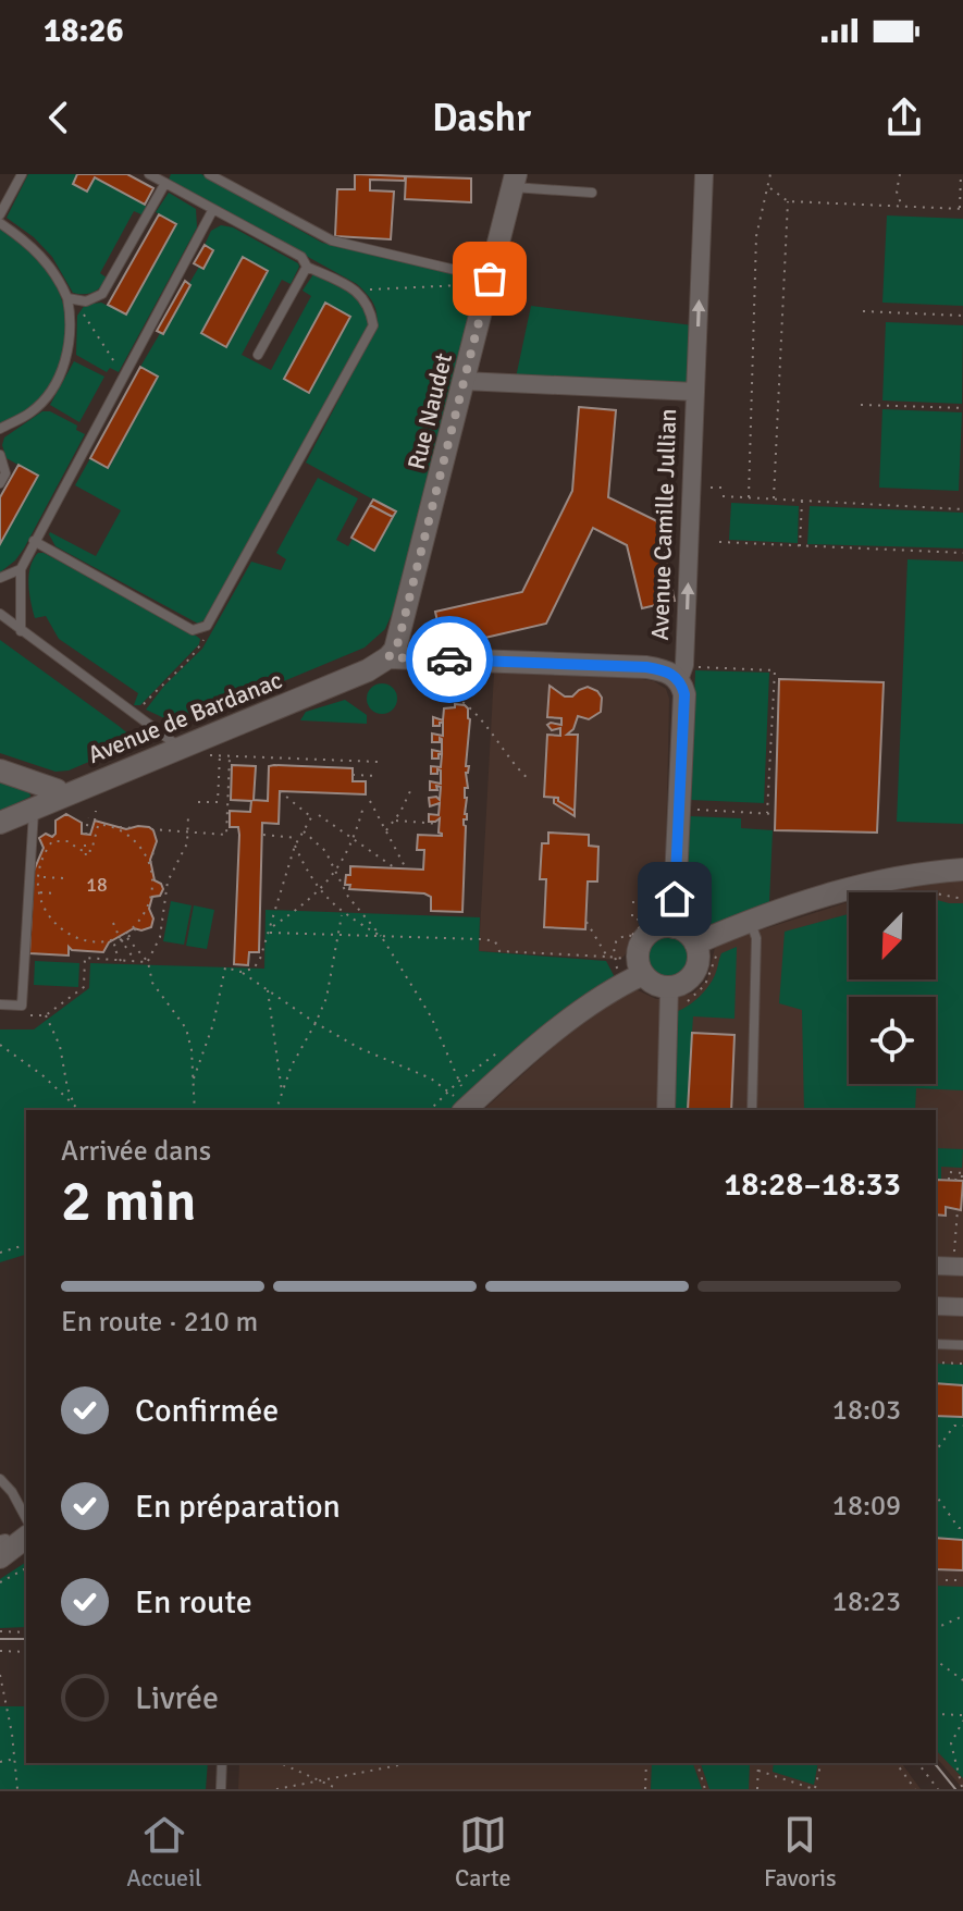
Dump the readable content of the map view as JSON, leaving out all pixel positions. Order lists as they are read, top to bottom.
{
  "streets": {
    "street": ["Rue Naudet", "Avenue Camille Jullian", "Avenue de Bardanac"]
  },
  "crossings": [
    ["Rue Naudet", "Avenue de Bardanac"]
  ],
  "one_way": ["Avenue Camille Jullian"],
  "house_numbers": ["18"],
  "north": "bottom left",
  "page": {
    "status": "18:26",
    "header": "Dashr",
    "heading": ["2 min", "Arrivée dans", "18:28–18:33"],
    "bar": "En route · 210 m",
    "list": [
      ["Confirmée", "18:03"],
      ["En préparation", "18:09"],
      ["En route", "18:23"],
      "Livrée"
    ],
    "tabs": ["Accueil", "Carte", "Favoris"]
  }
}
